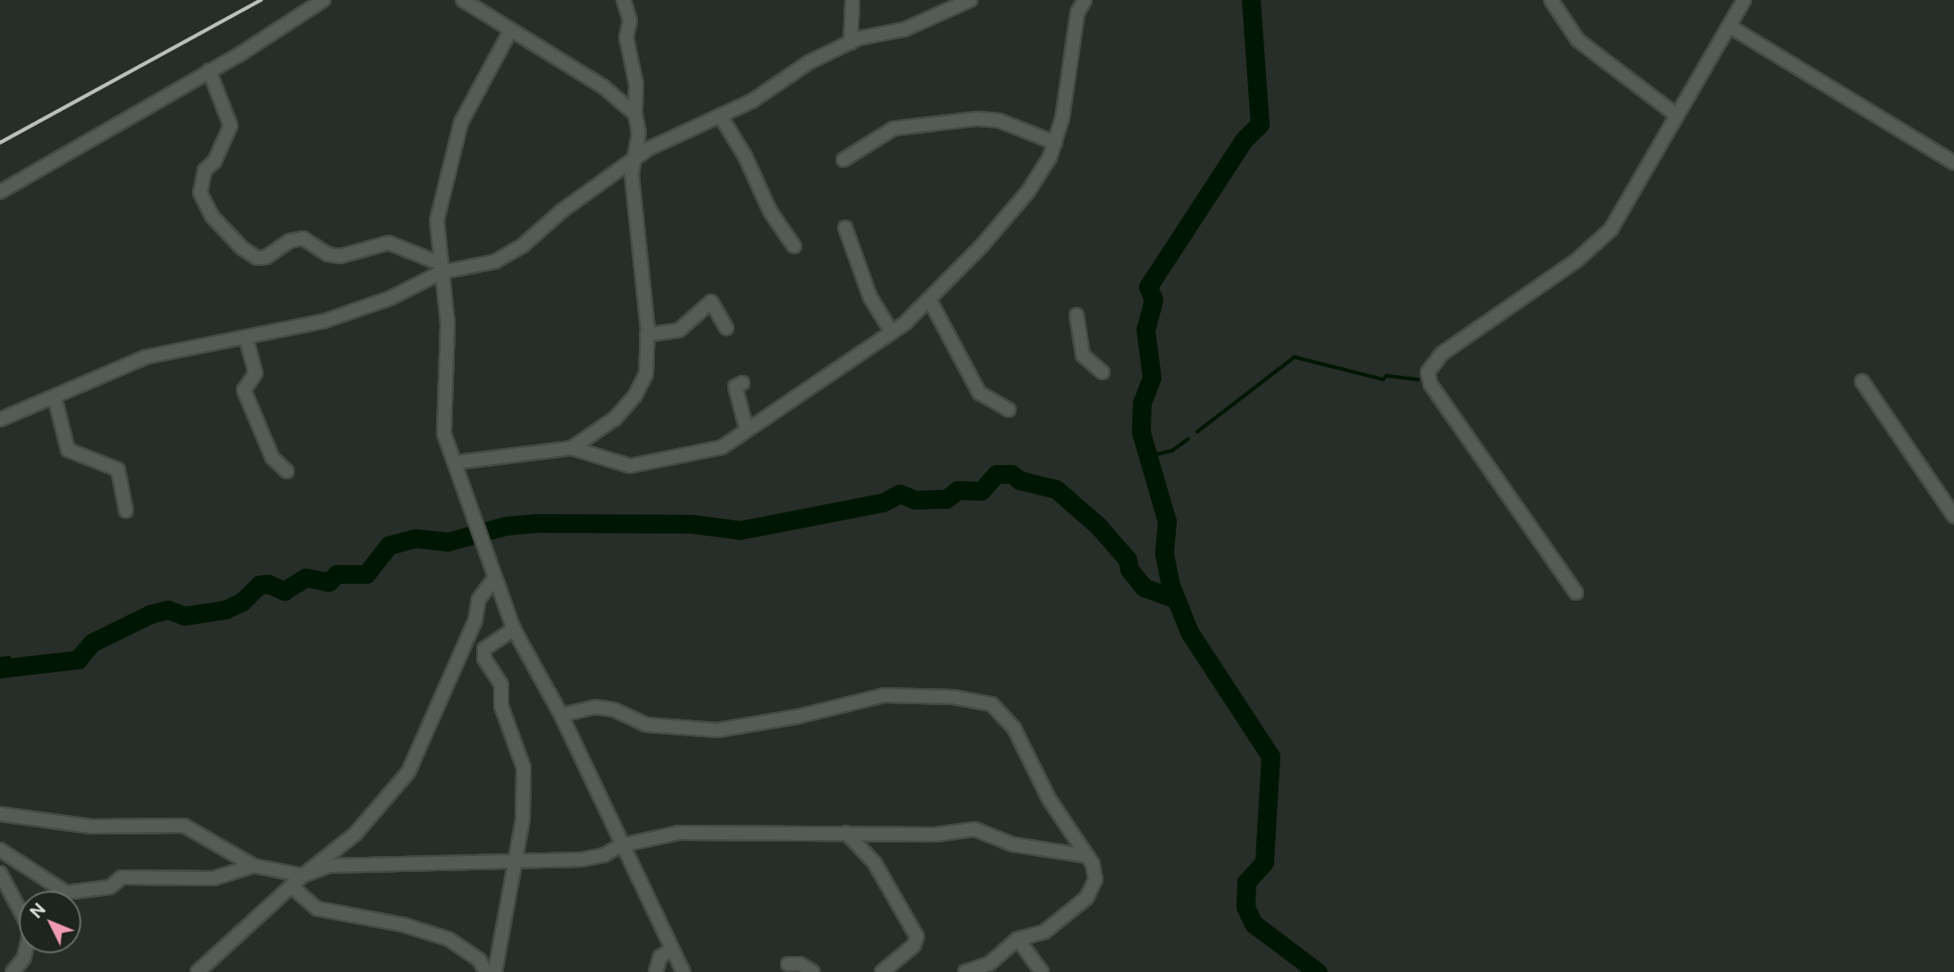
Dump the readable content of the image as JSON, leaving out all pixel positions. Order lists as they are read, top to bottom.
{
  "north": "top left"
}
